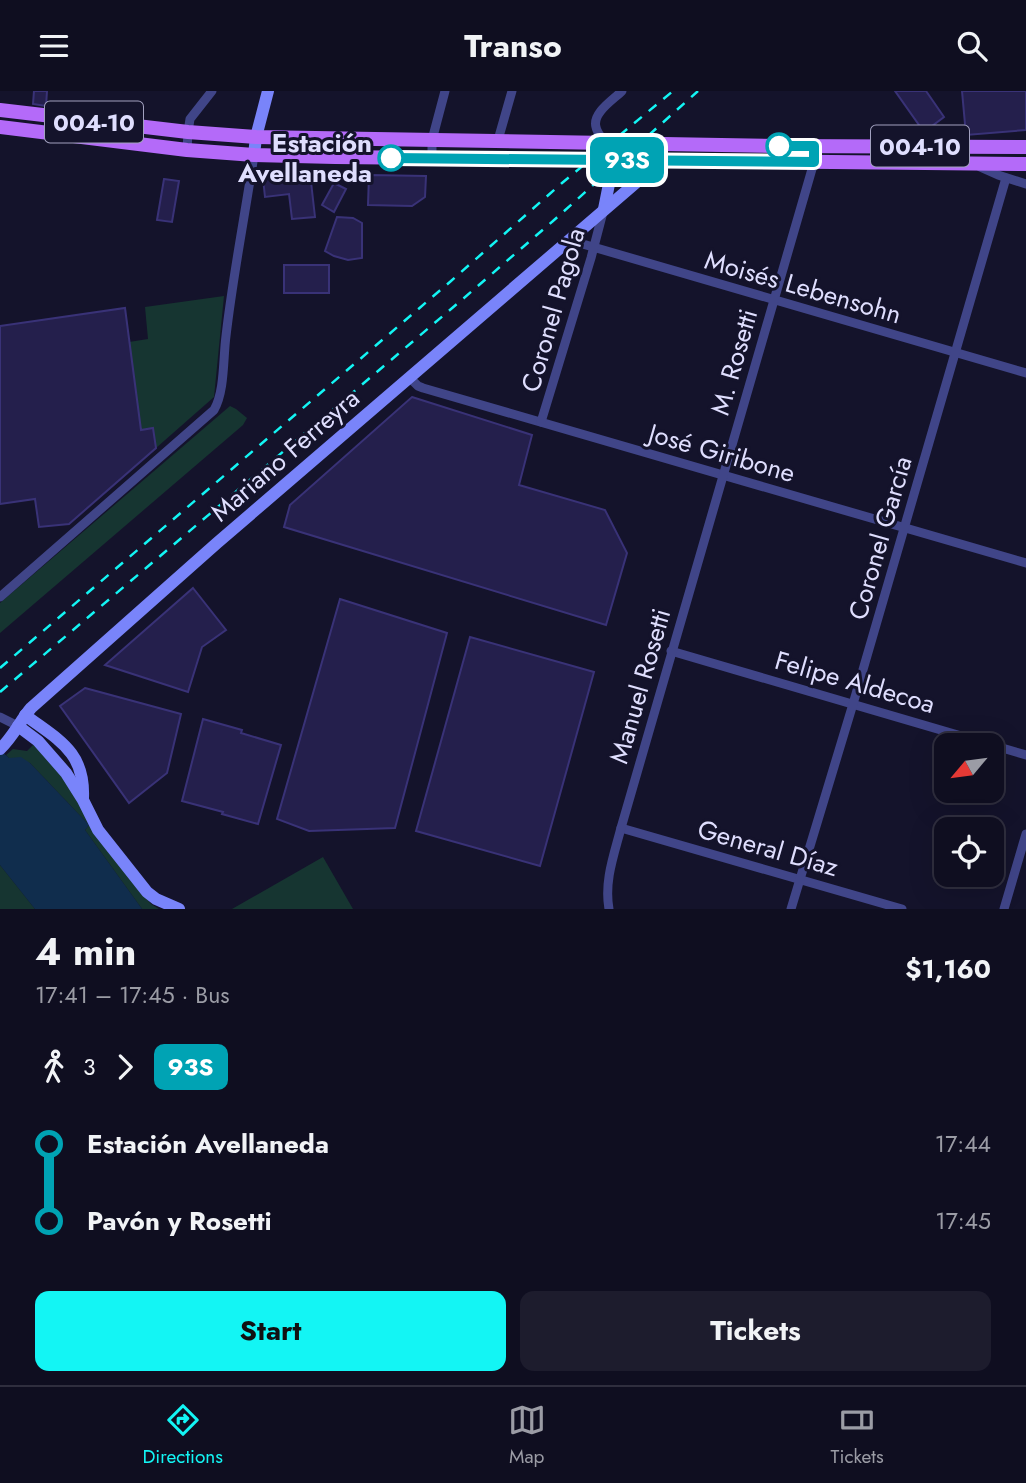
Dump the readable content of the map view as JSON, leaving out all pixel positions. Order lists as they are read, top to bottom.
{
  "streets": {
    "main road": ["004-10"],
    "street": [
      "Moisés Lebensohn",
      "Coronel Pagola",
      "M. Rosetti",
      "José Giribone",
      "Mariano Ferreyra",
      "Coronel García",
      "Felipe Aldecoa",
      "Manuel Rosetti",
      "General Díaz"
    ]
  },
  "crossings": [
    ["004-10", "Mariano Ferreyra"],
    ["Moisés Lebensohn", "Coronel Pagola"],
    ["Moisés Lebensohn", "M. Rosetti"],
    ["Moisés Lebensohn", "Mariano Ferreyra"],
    ["Moisés Lebensohn", "Coronel García"],
    ["Coronel Pagola", "José Giribone"],
    ["Coronel Pagola", "Mariano Ferreyra"],
    ["M. Rosetti", "José Giribone"],
    ["M. Rosetti", "Manuel Rosetti"],
    ["José Giribone", "Mariano Ferreyra"],
    ["José Giribone", "Coronel García"],
    ["José Giribone", "Manuel Rosetti"],
    ["Coronel García", "Felipe Aldecoa"],
    ["Coronel García", "General Díaz"],
    ["Felipe Aldecoa", "Manuel Rosetti"],
    ["Manuel Rosetti", "General Díaz"]
  ],
  "places": ["Estación Avellaneda"],
  "lines": ["bus line 93S"],
  "north": "bottom left",
  "page": {
    "header": "Transo",
    "on_map": "93S",
    "heading": ["4 min", "17:41 – 17:45 · Bus", "$1,160"],
    "legs": ["3", "93S"],
    "list": [
      {
        "name": "Estación Avellaneda",
        "value": "17:44"
      },
      {
        "name": "Pavón y Rosetti",
        "value": "17:45"
      }
    ],
    "buttons": ["Start", "Tickets"],
    "tabs": ["Directions", "Map", "Tickets"]
  }
}
